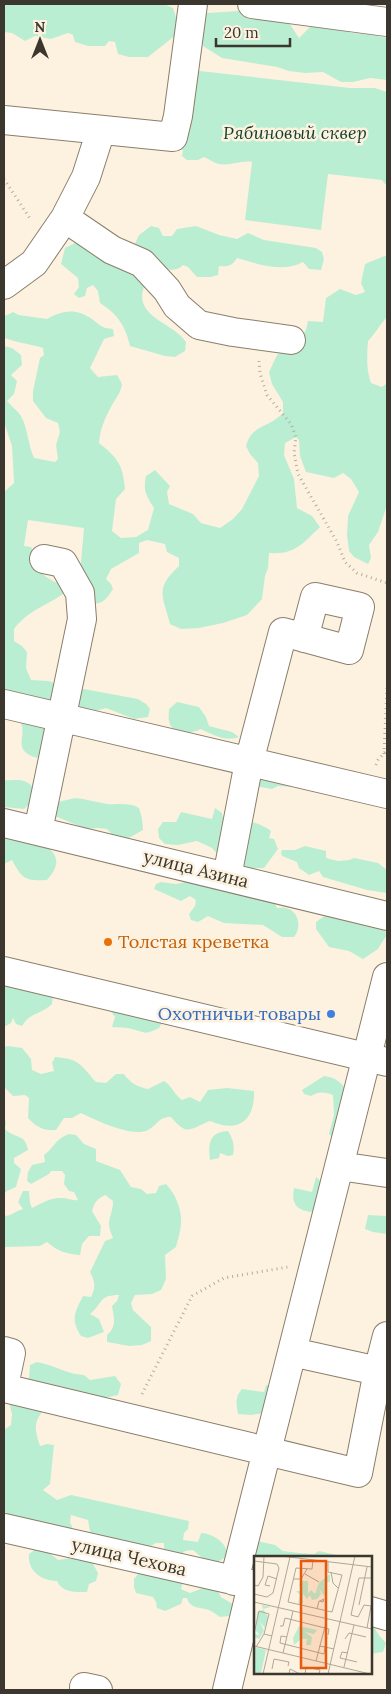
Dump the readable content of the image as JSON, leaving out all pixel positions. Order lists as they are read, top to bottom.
{
  "streets": {
    "street": ["улица Азина", "улица Чехова"]
  },
  "parks": ["Рябиновый сквер"],
  "places": ["Толстая креветка", "Охотничьи товары"],
  "scale_bar": "20 m",
  "north": "top"
}
